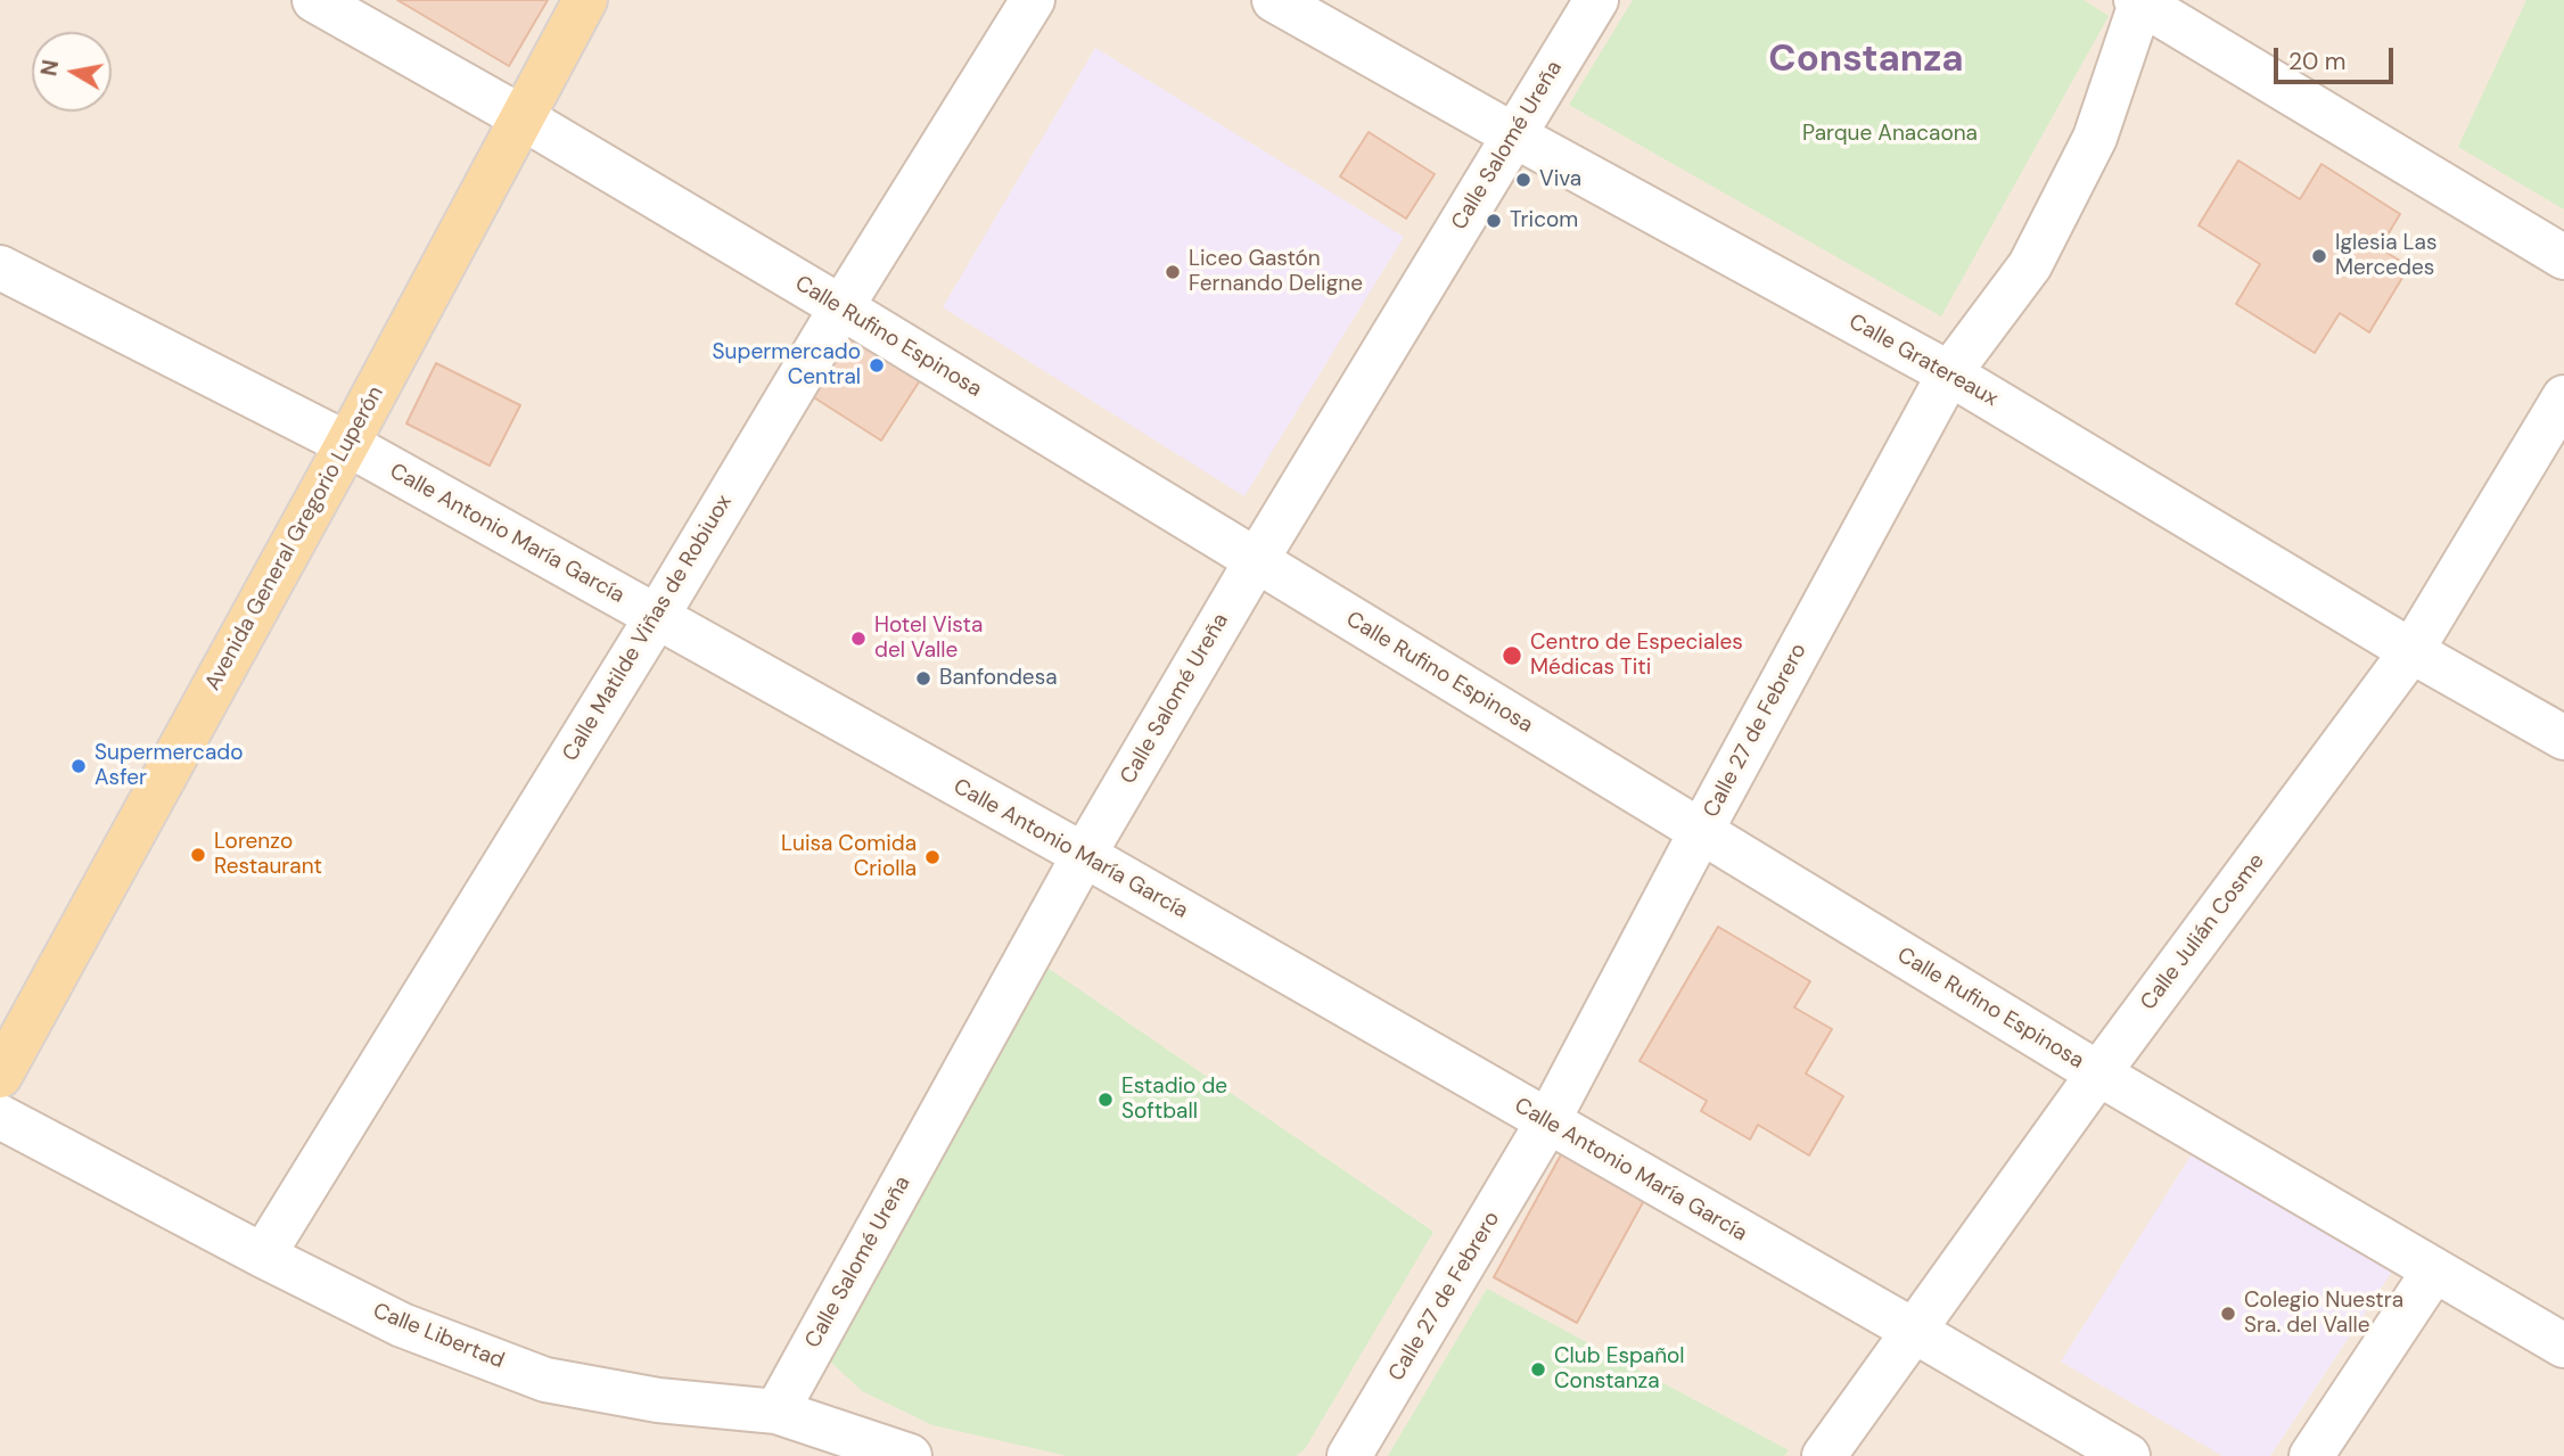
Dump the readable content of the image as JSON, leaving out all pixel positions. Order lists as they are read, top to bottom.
{
  "streets": {
    "main road": ["Avenida General Gregorio Luperón"],
    "street": [
      "Calle Salomé Ureña",
      "Calle Rufino Espinosa",
      "Calle Gratereaux",
      "Calle Antonio María García",
      "Calle Matilde Viñas de Robiuox",
      "Calle 27 de Febrero",
      "Calle Julián Cosme",
      "Calle Libertad"
    ]
  },
  "crossings": [
    ["Calle Salomé Ureña", "Calle Rufino Espinosa"],
    ["Calle Salomé Ureña", "Calle Gratereaux"],
    ["Calle Salomé Ureña", "Calle Antonio María García"],
    ["Calle Salomé Ureña", "Calle Libertad"],
    ["Calle Rufino Espinosa", "Avenida General Gregorio Luperón"],
    ["Calle Rufino Espinosa", "Calle Matilde Viñas de Robiuox"],
    ["Calle Rufino Espinosa", "Calle 27 de Febrero"],
    ["Calle Rufino Espinosa", "Calle Julián Cosme"],
    ["Calle Gratereaux", "Calle 27 de Febrero"],
    ["Calle Gratereaux", "Calle Julián Cosme"],
    ["Calle Antonio María García", "Avenida General Gregorio Luperón"],
    ["Calle Antonio María García", "Calle Matilde Viñas de Robiuox"],
    ["Calle Antonio María García", "Calle 27 de Febrero"],
    ["Calle Antonio María García", "Calle Julián Cosme"],
    ["Calle Matilde Viñas de Robiuox", "Calle Libertad"]
  ],
  "districts": ["Constanza"],
  "parks": ["Parque Anacaona"],
  "places": [
    "Viva",
    "Tricom",
    "Iglesia Las Mercedes",
    "Liceo Gastón Fernando Deligne",
    "Supermercado Central",
    "Hotel Vista del Valle",
    "Centro de Especiales Médicas Titi",
    "Banfondesa",
    "Supermercado Asfer",
    "Lorenzo Restaurant",
    "Luisa Comida Criolla",
    "Estadio de Softball",
    "Colegio Nuestra Sra. del Valle",
    "Club Español Constanza"
  ],
  "scale_bar": "20 m",
  "north": "left"
}
